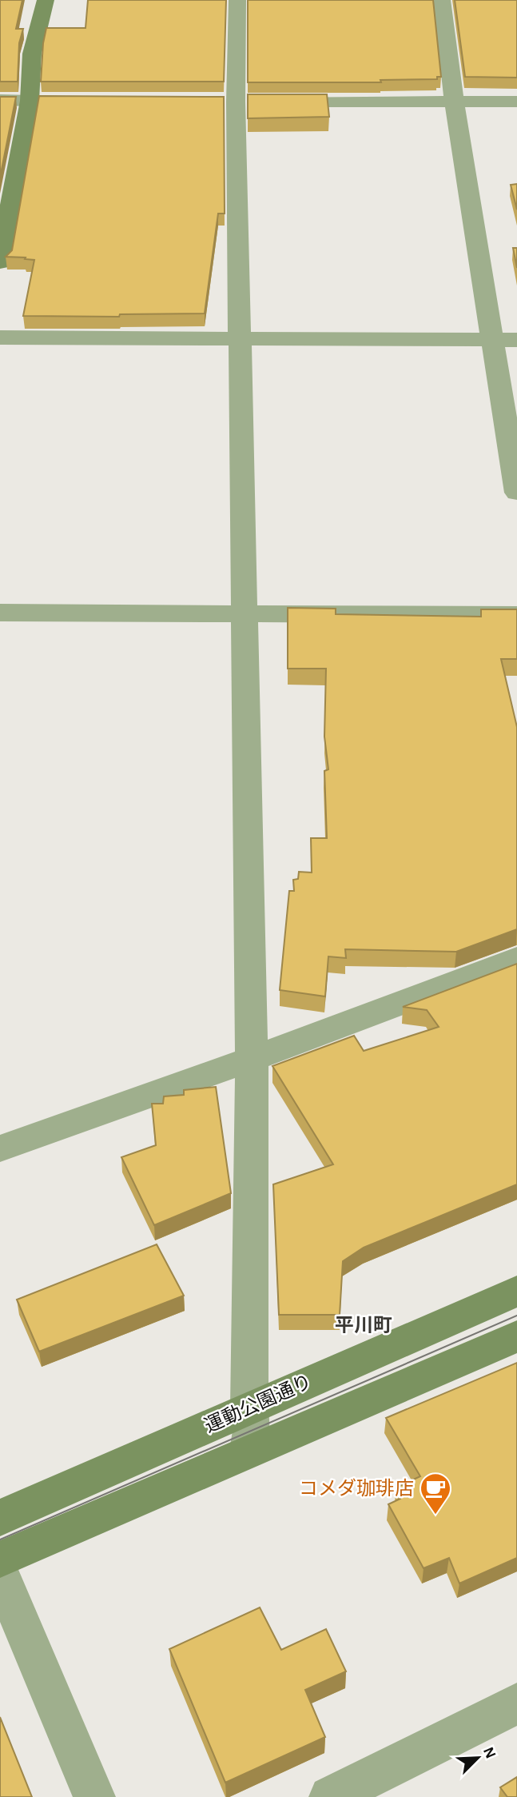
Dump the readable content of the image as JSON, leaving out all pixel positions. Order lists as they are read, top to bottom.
{
  "streets": {
    "street": ["運動公園通り"]
  },
  "districts": ["平川町"],
  "places": {
    "cafe": ["コメダ珈琲店"]
  },
  "north": "top right"
}
